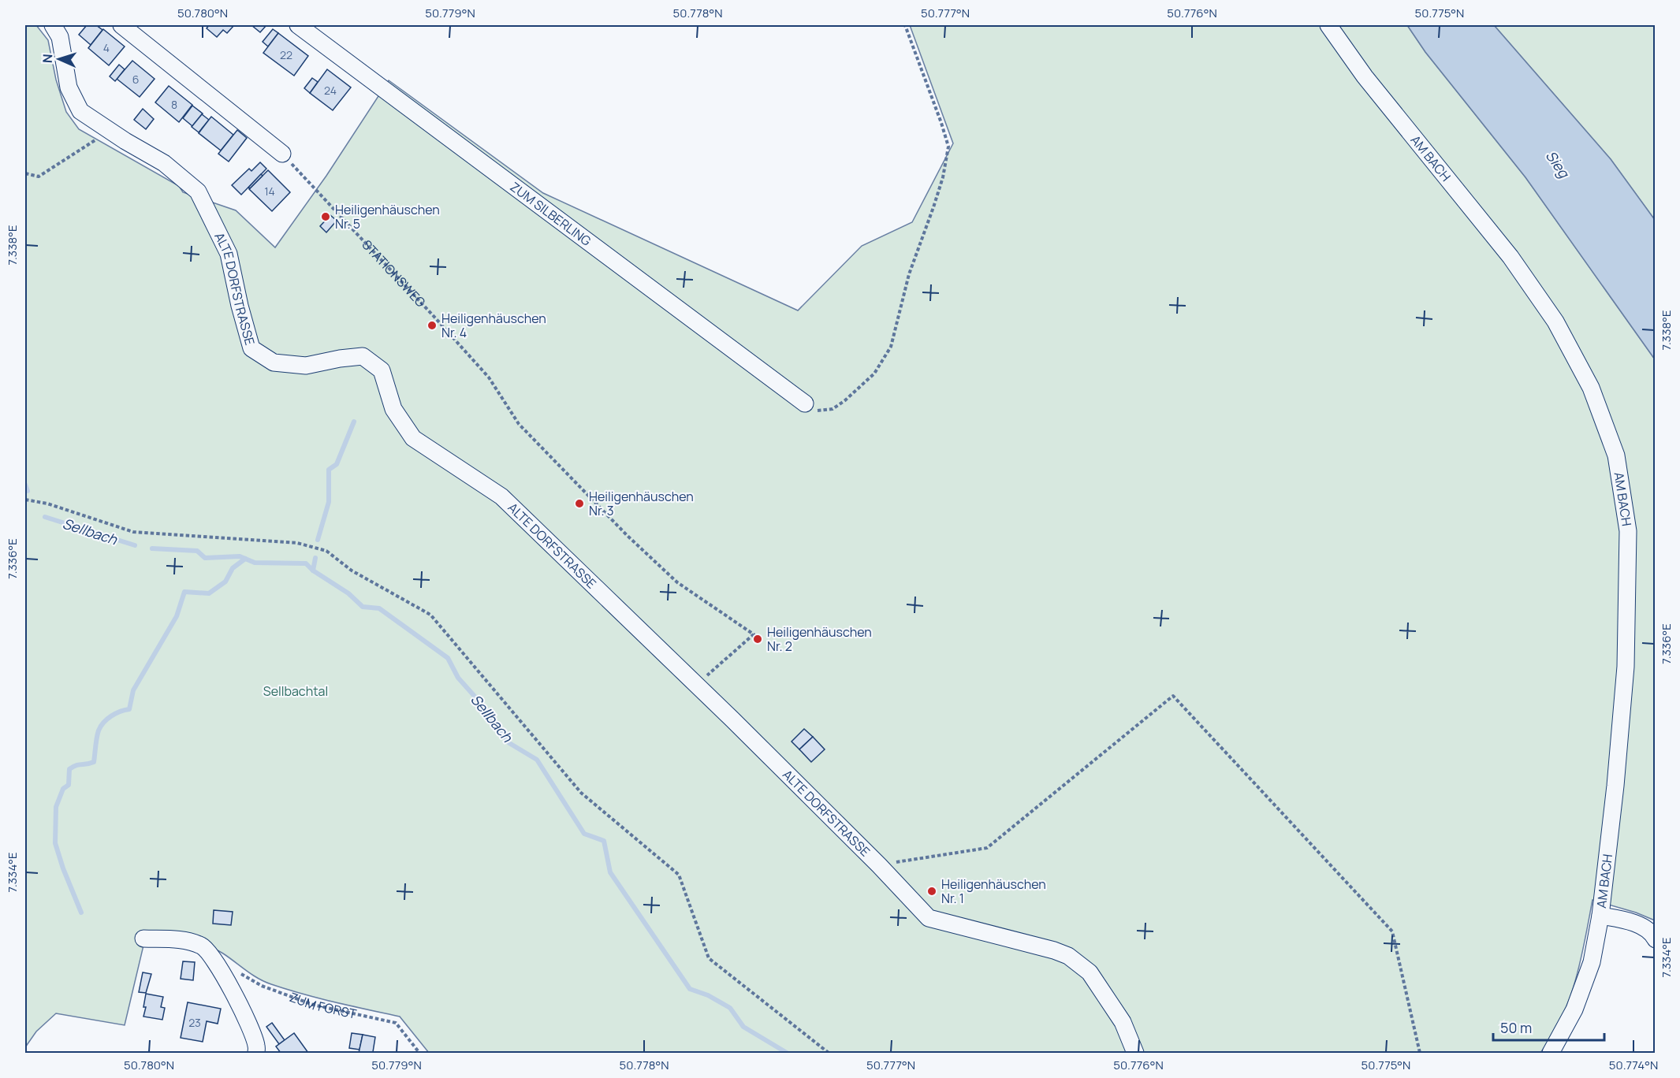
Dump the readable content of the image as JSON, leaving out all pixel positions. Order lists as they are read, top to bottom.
{
  "streets": {
    "street": ["AM BACH", "ZUM SILBERLING", "ALTE DORFSTRASSE"],
    "path": ["STATIONSWEG", "ZUM FORST"]
  },
  "crossings": [
    ["STATIONSWEG", "ALTE DORFSTRASSE"]
  ],
  "water": ["Sieg", "Sellbach"],
  "parks": ["Sellbachtal"],
  "places": [
    "Heiligenhäuschen Nr. 5",
    "Heiligenhäuschen Nr. 4",
    "Heiligenhäuschen Nr. 3",
    "Heiligenhäuschen Nr. 2",
    "Heiligenhäuschen Nr. 1"
  ],
  "house_numbers": [
    "4",
    "22",
    "6",
    "24",
    "8",
    "14",
    "23"
  ],
  "scale_bar": "50 m",
  "north": "left",
  "coordinates": [
    "50.780°N",
    "50.779°N",
    "50.778°N",
    "50.777°N",
    "50.776°N",
    "50.775°N",
    "7.338°E",
    "7.336°E",
    "7.334°E",
    "50.774°N"
  ]
}
